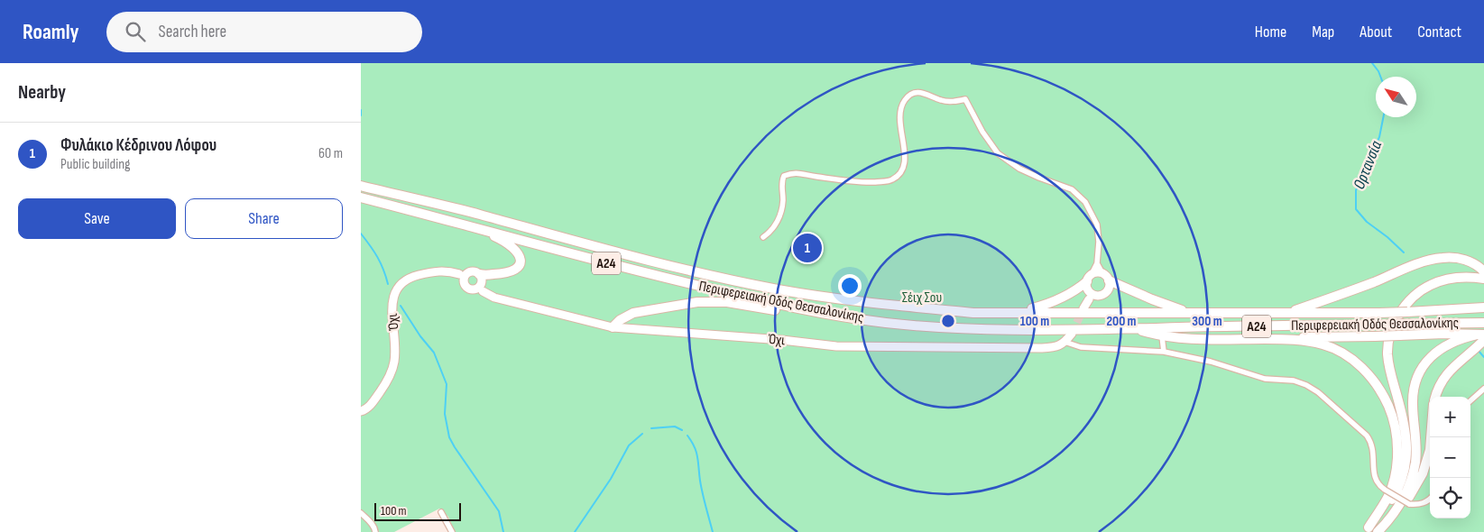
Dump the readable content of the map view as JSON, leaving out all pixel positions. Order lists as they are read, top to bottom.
{
  "streets": {
    "highway": ["Α24", "Περιφερειακή Οδός Θεσσαλονίκης"],
    "main road": ["Όχι"]
  },
  "water": ["Ορτανσία"],
  "parks": ["Σέιχ Σου"],
  "scale_bar": "100 m",
  "north": "top left",
  "page": {
    "header": "Roamly",
    "search": "Search here",
    "nav": [
      "Home",
      "Map",
      "About",
      "Contact"
    ],
    "heading": "Nearby",
    "list": [
      {
        "mark": "1",
        "name": "Φυλάκιο Κέδρινου Λόφου",
        "note": "Public building",
        "value": "60 m"
      }
    ],
    "buttons": ["Save", "Share"],
    "pins": "1",
    "map_buttons": ["+", "−"],
    "scale": "100 m"
  },
  "rings": ["100 m", "200 m", "300 m"]
}
